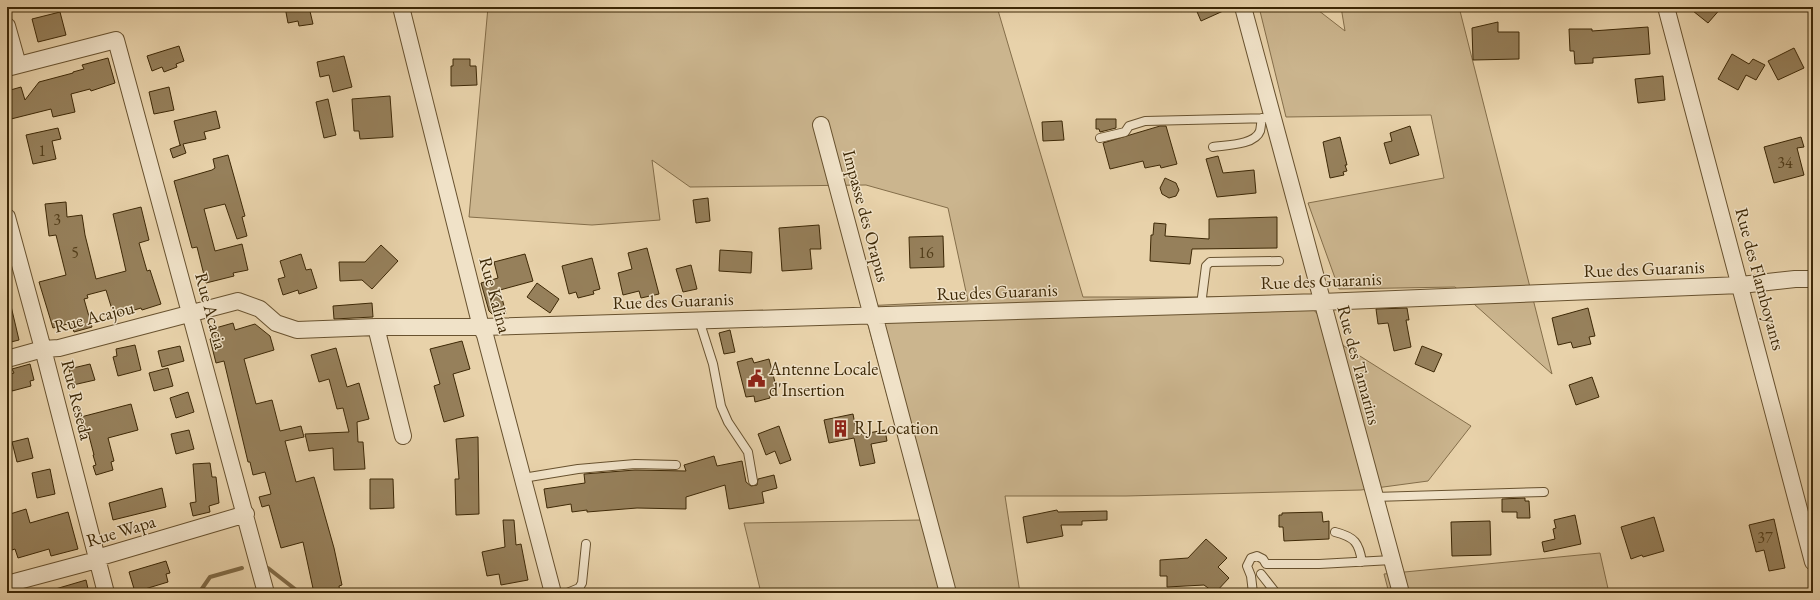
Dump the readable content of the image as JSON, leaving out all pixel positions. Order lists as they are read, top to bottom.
{
  "streets": {
    "street": [
      "Impasse des Orapus",
      "Rue des Guaranis",
      "Rue des Flamboyants",
      "Rue Kalina",
      "Rue Acacia",
      "Rue Acajou",
      "Rue des Tamarins",
      "Rue Reseda",
      "Rue Wapa"
    ]
  },
  "crossings": [
    ["Impasse des Orapus", "Rue des Guaranis"],
    ["Rue des Guaranis", "Rue des Flamboyants"],
    ["Rue des Guaranis", "Rue Kalina"],
    ["Rue des Guaranis", "Rue Acacia"],
    ["Rue des Guaranis", "Rue Acajou"],
    ["Rue des Guaranis", "Rue des Tamarins"],
    ["Rue Acacia", "Rue Acajou"],
    ["Rue Acacia", "Rue Wapa"],
    ["Rue Acajou", "Rue Reseda"],
    ["Rue Reseda", "Rue Wapa"]
  ],
  "places": {
    "public building": ["Antenne Locale d'Insertion"],
    "building": ["RJ Location"]
  },
  "house_numbers": [
    "1",
    "34",
    "3",
    "5",
    "16",
    "37"
  ]
}
